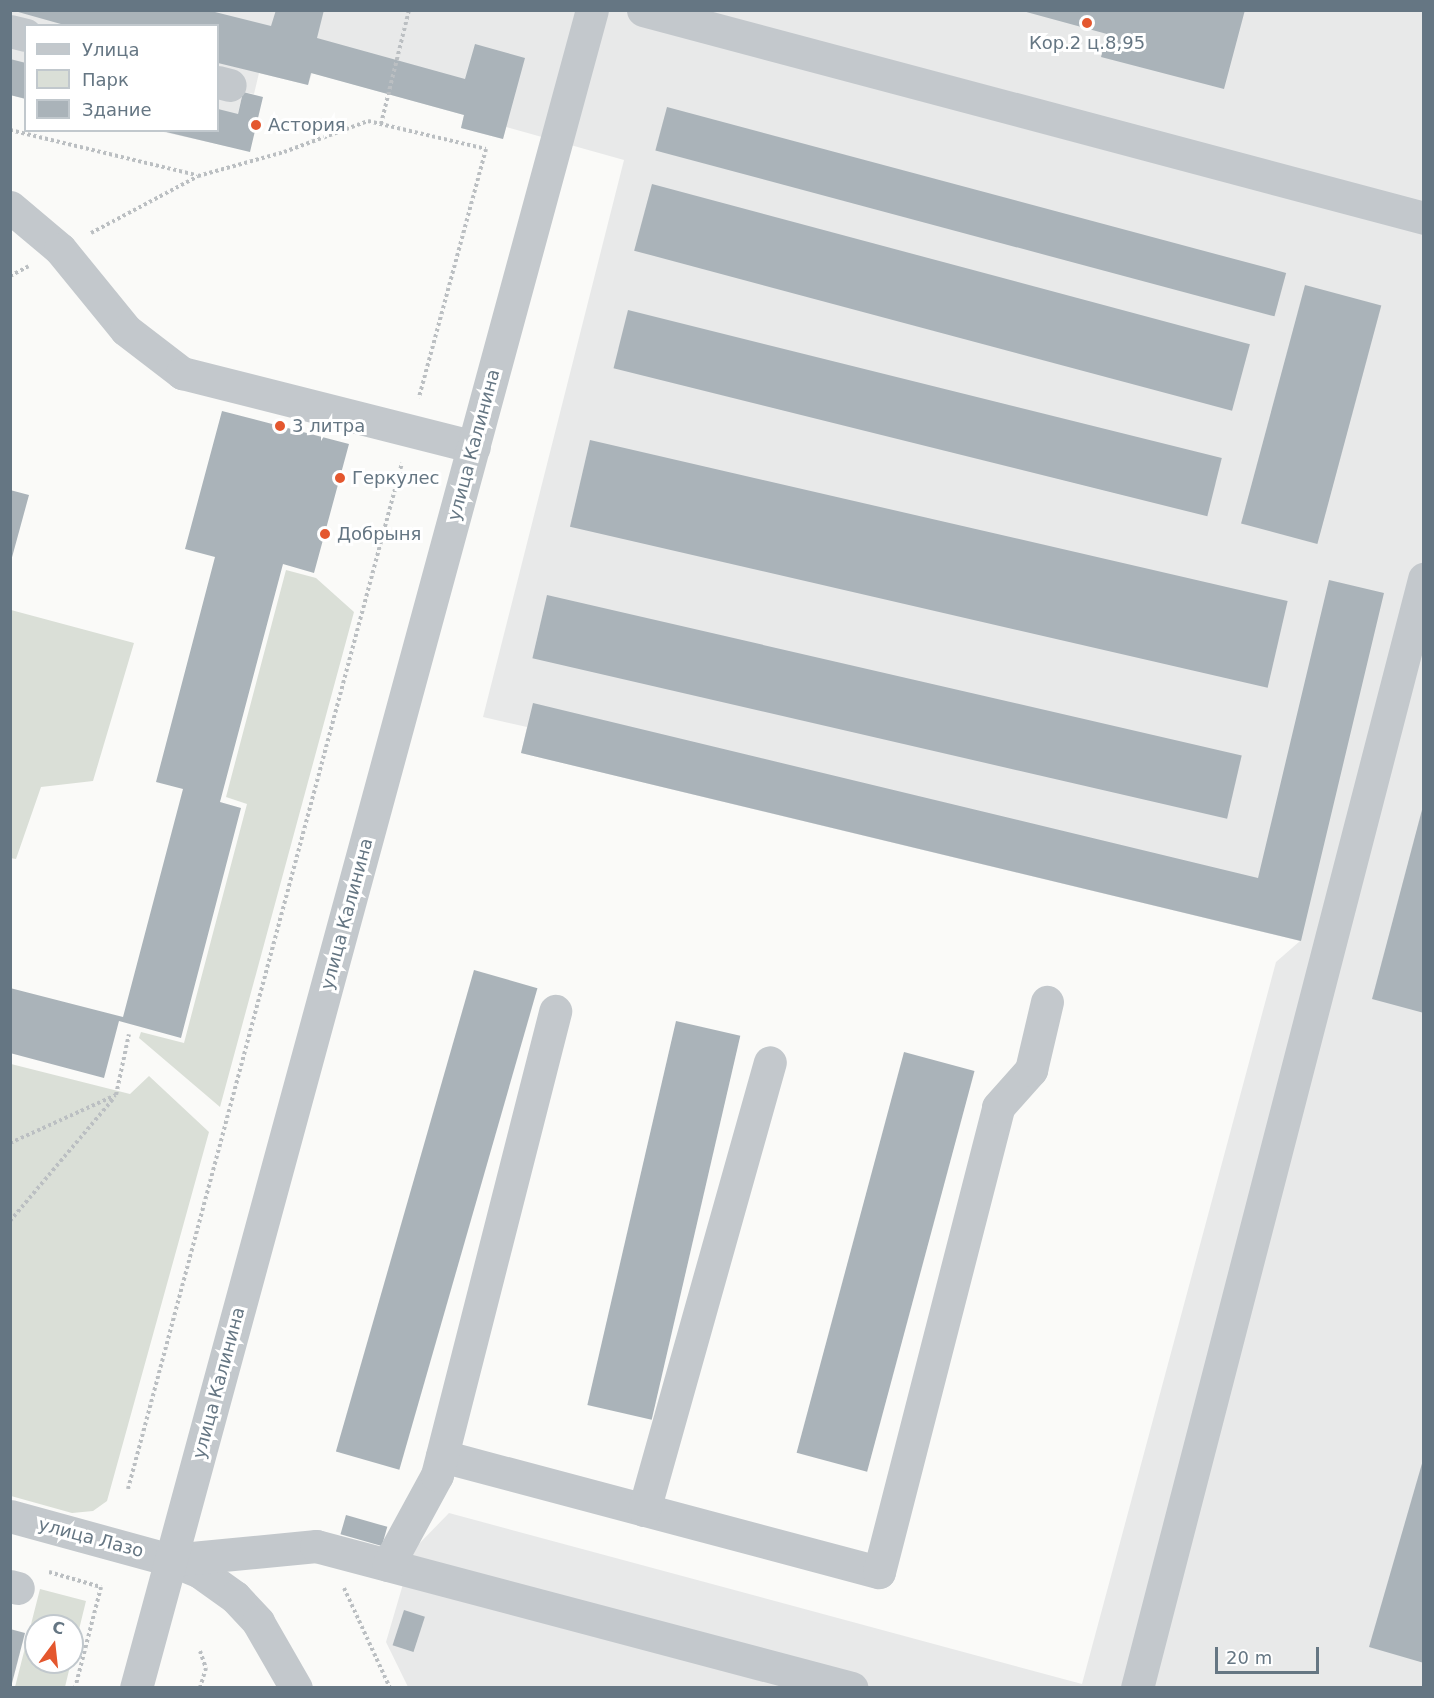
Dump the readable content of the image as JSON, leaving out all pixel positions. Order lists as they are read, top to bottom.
{
  "streets": {
    "street": ["улица Калинина", "улица Лазо"]
  },
  "crossings": [
    ["улица Калинина", "улица Лазо"]
  ],
  "places": [
    "Кор.2 ц.8,95",
    "Астория",
    "3 литра",
    "Геркулес",
    "Добрыня"
  ],
  "legend": ["Улица", "Парк", "Здание"],
  "scale_bar": "20 m",
  "north": "top"
}
